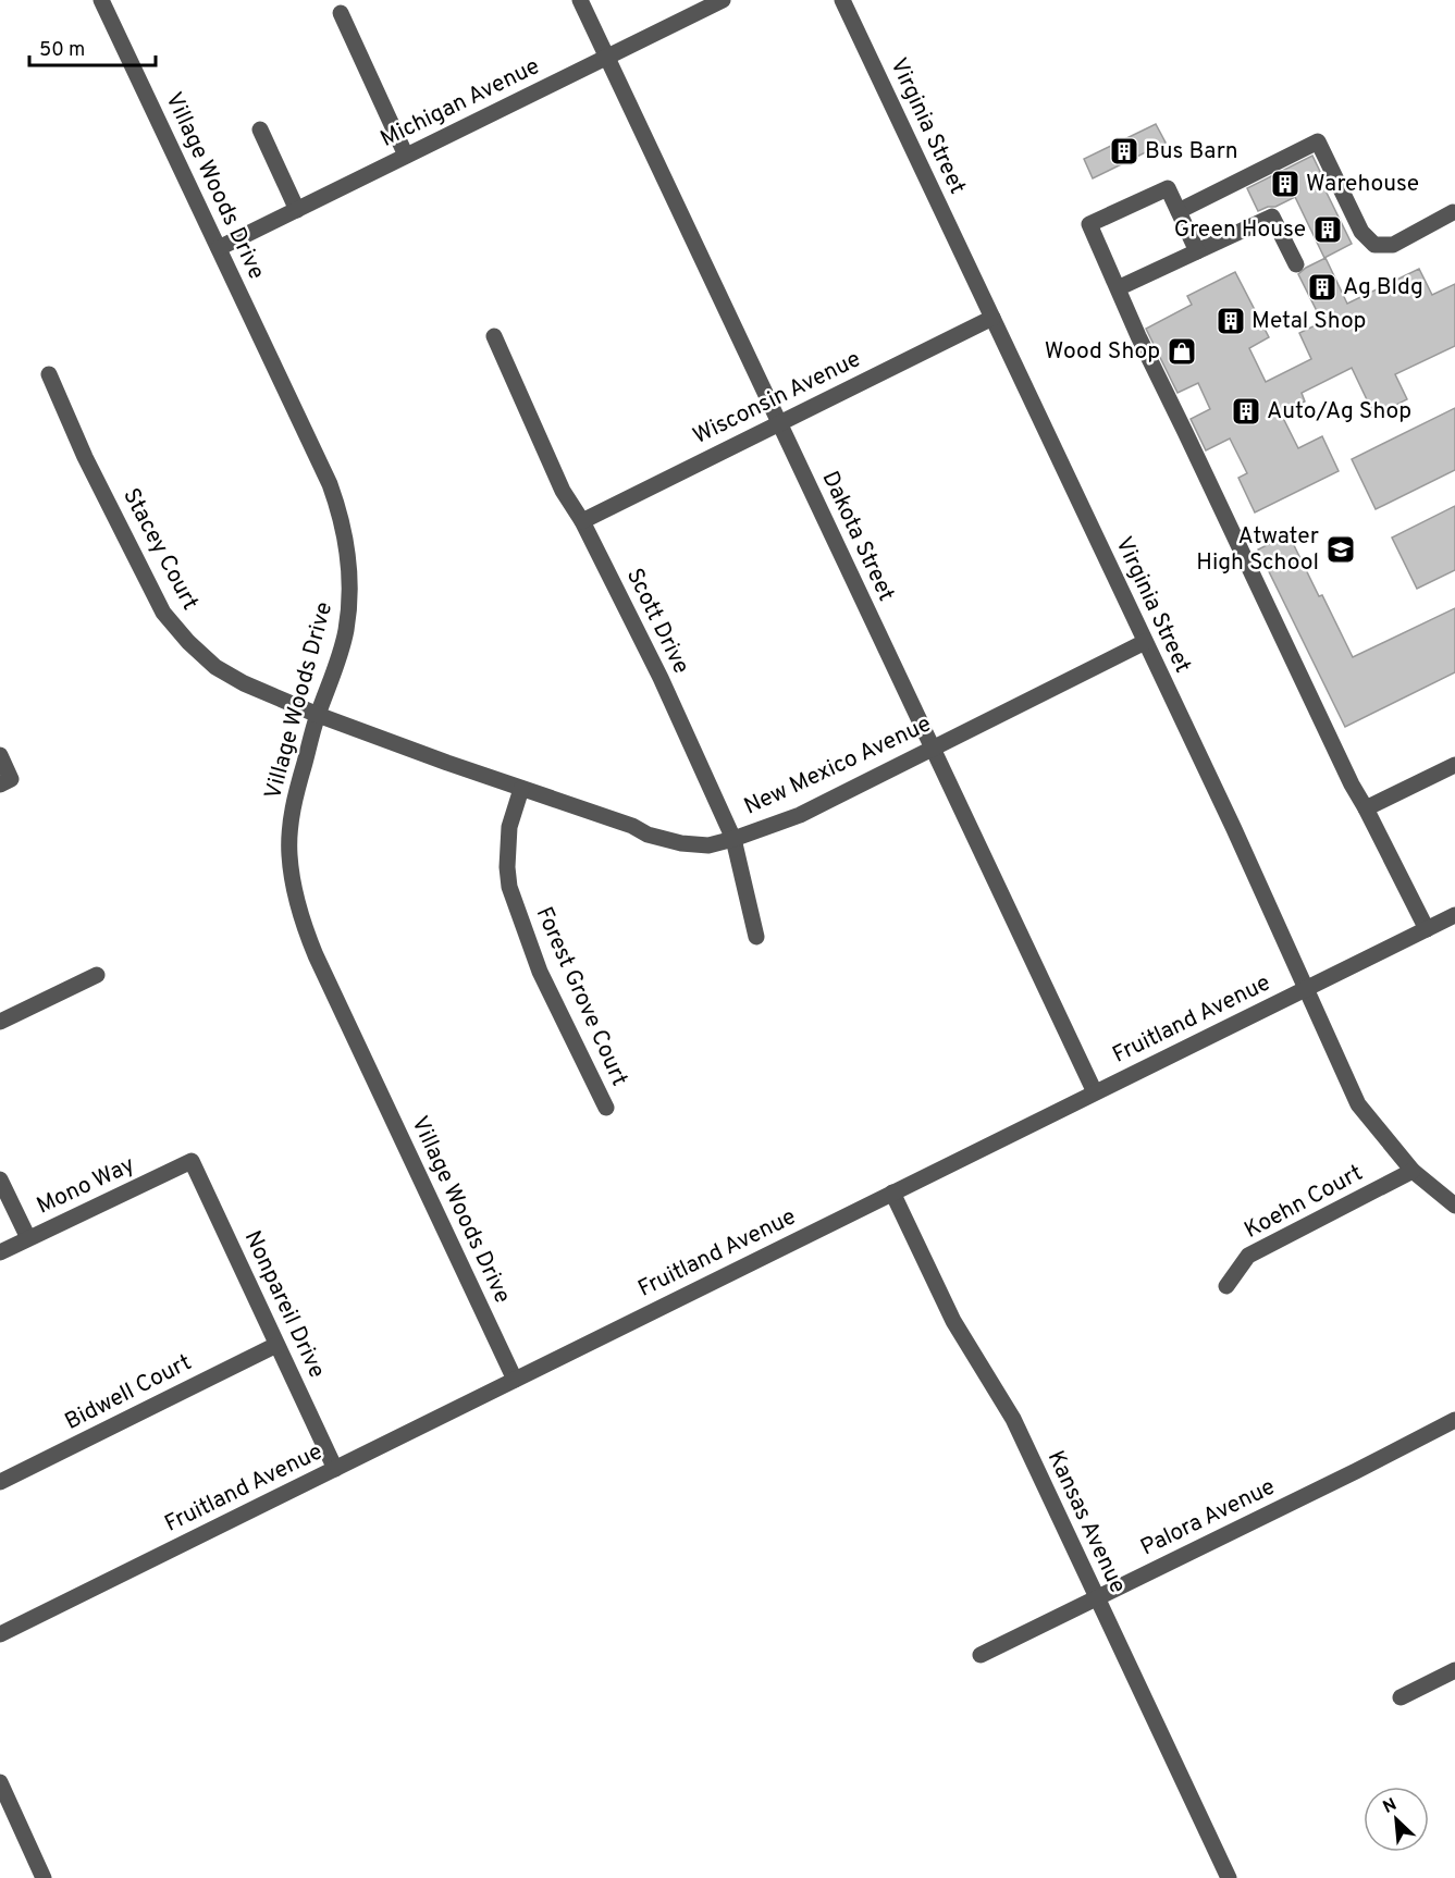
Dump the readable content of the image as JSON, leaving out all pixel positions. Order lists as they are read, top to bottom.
{
  "streets": {
    "street": [
      "Michigan Avenue",
      "Virginia Street",
      "Village Woods Drive",
      "Wisconsin Avenue",
      "Dakota Street",
      "Stacey Court",
      "Scott Drive",
      "New Mexico Avenue",
      "Forest Grove Court",
      "Fruitland Avenue",
      "Mono Way",
      "Koehn Court",
      "Nonpareil Drive",
      "Bidwell Court",
      "Palora Avenue",
      "Kansas Avenue"
    ]
  },
  "crossings": [
    ["Michigan Avenue", "Village Woods Drive"],
    ["Michigan Avenue", "Dakota Street"],
    ["Virginia Street", "Wisconsin Avenue"],
    ["Virginia Street", "New Mexico Avenue"],
    ["Virginia Street", "Fruitland Avenue"],
    ["Virginia Street", "Koehn Court"],
    ["Village Woods Drive", "Stacey Court"],
    ["Village Woods Drive", "New Mexico Avenue"],
    ["Village Woods Drive", "Fruitland Avenue"],
    ["Wisconsin Avenue", "Dakota Street"],
    ["Wisconsin Avenue", "Scott Drive"],
    ["Dakota Street", "New Mexico Avenue"],
    ["Dakota Street", "Fruitland Avenue"],
    ["Stacey Court", "New Mexico Avenue"],
    ["Scott Drive", "New Mexico Avenue"],
    ["New Mexico Avenue", "Forest Grove Court"],
    ["Fruitland Avenue", "Nonpareil Drive"],
    ["Fruitland Avenue", "Kansas Avenue"],
    ["Mono Way", "Nonpareil Drive"],
    ["Nonpareil Drive", "Bidwell Court"],
    ["Palora Avenue", "Kansas Avenue"]
  ],
  "places": {
    "building": [
      "Bus Barn",
      "Warehouse",
      "Green House",
      "Ag Bldg",
      "Metal Shop",
      "Auto/Ag Shop"
    ],
    "shop": ["Wood Shop"],
    "school or university": ["Atwater High School"]
  },
  "scale_bar": "50 m",
  "north": "top left"
}
